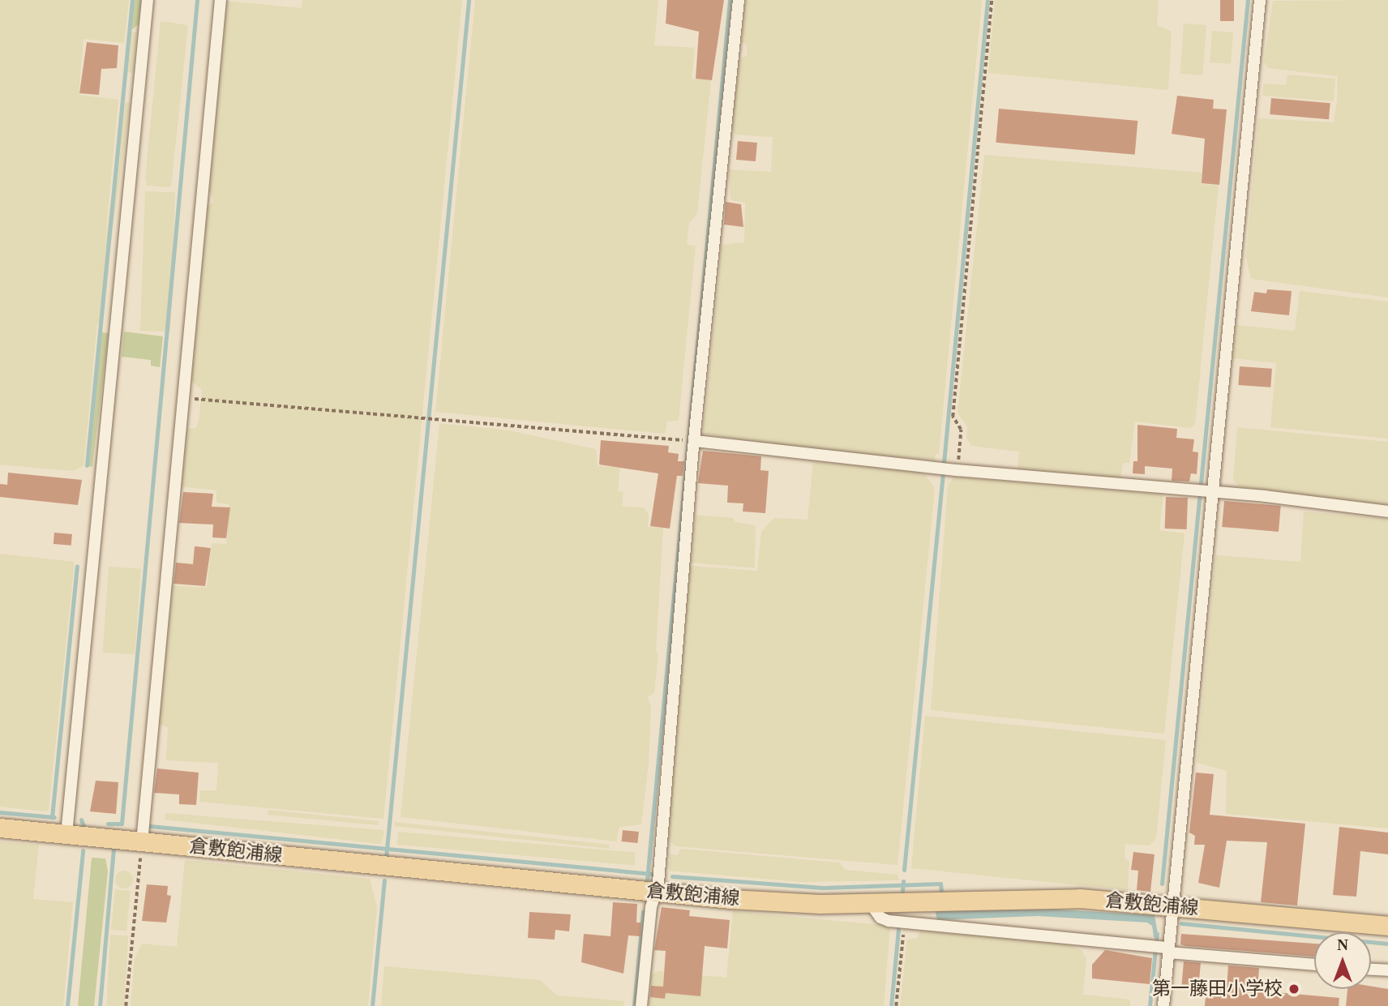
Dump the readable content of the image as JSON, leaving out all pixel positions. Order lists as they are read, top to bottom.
{
  "streets": {
    "main road": ["倉敷飽浦線"]
  },
  "places": ["第一藤田小学校"],
  "north": "top"
}
